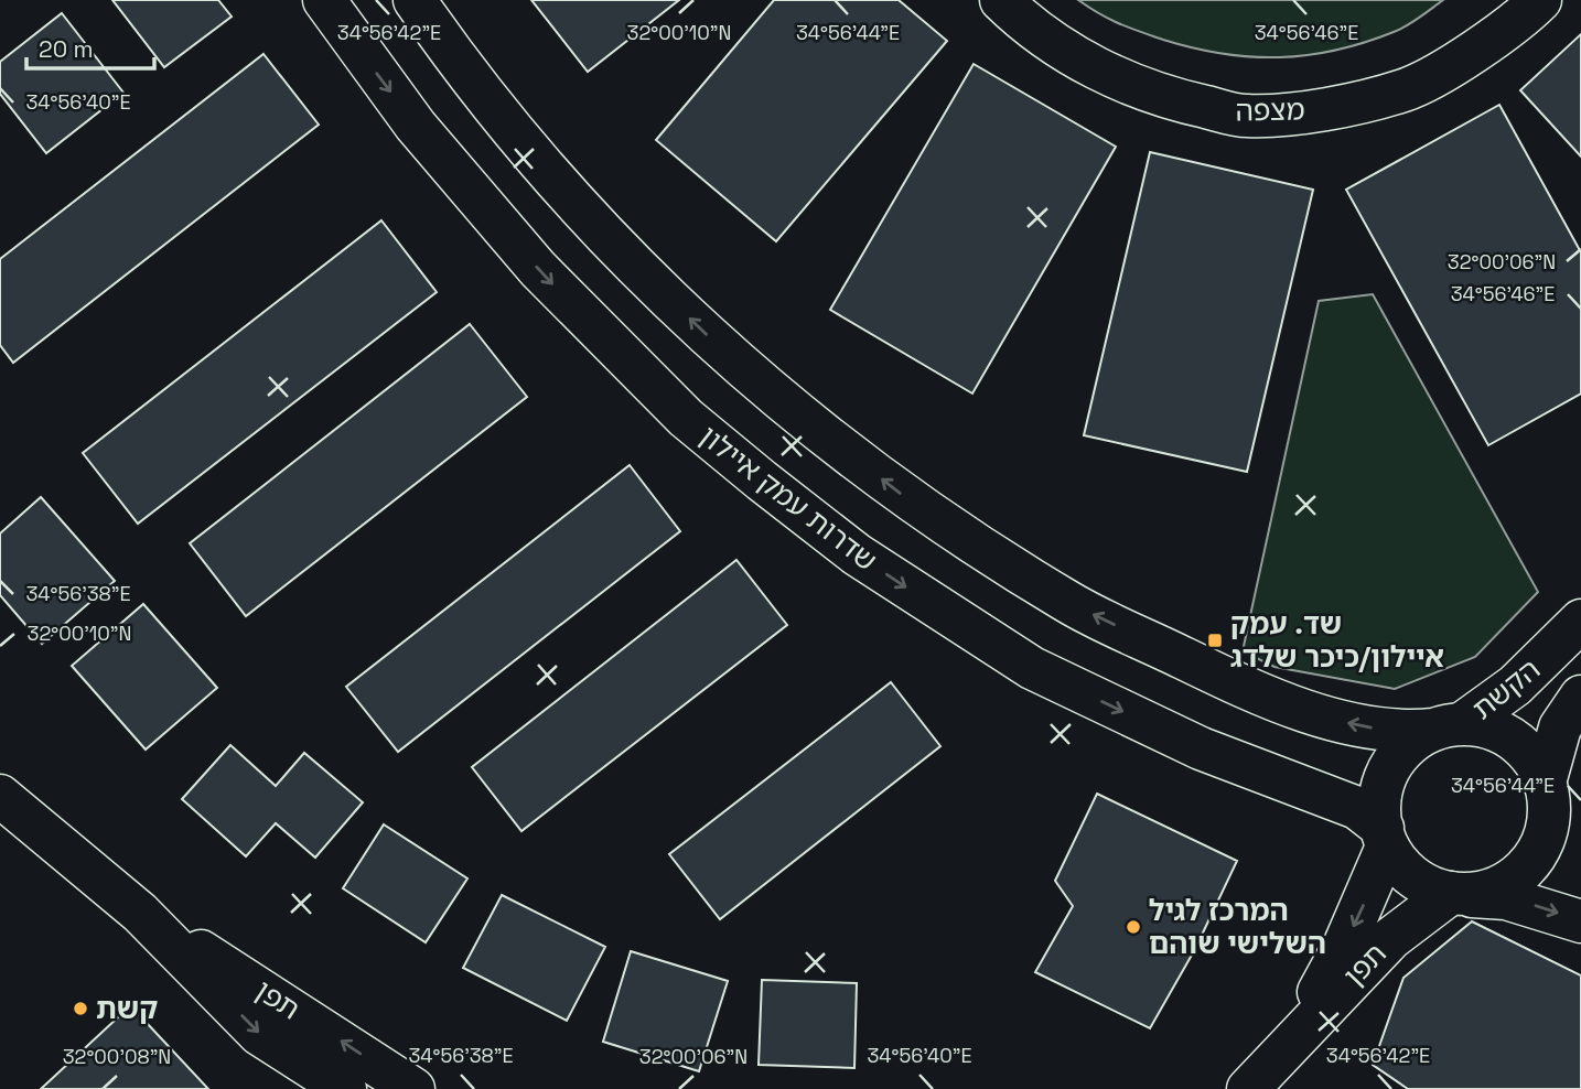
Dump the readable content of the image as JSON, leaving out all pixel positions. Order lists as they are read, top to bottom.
{
  "streets": {
    "main road": [
      "מצפה",
      "שדרות עמק איילון",
      "הקשת",
      "תפן"
    ]
  },
  "crossings": [
    ["שדרות עמק איילון", "הקשת"],
    ["שדרות עמק איילון", "תפן"],
    ["הקשת", "תפן"]
  ],
  "places": {
    "transit": ["שד. עמק איילון/כיכר שלדג"],
    "other": ["המרכז לגיל השלישי שוהם", "קשת"]
  },
  "scale_bar": "20 m",
  "coordinates": [
    "32°00'10\"N",
    "34°56'42\"E",
    "34°56'44\"E",
    "34°56'46\"E",
    "34°56'40\"E",
    "32°00'06\"N",
    "34°56'38\"E",
    "32°00'08\"N"
  ]
}
